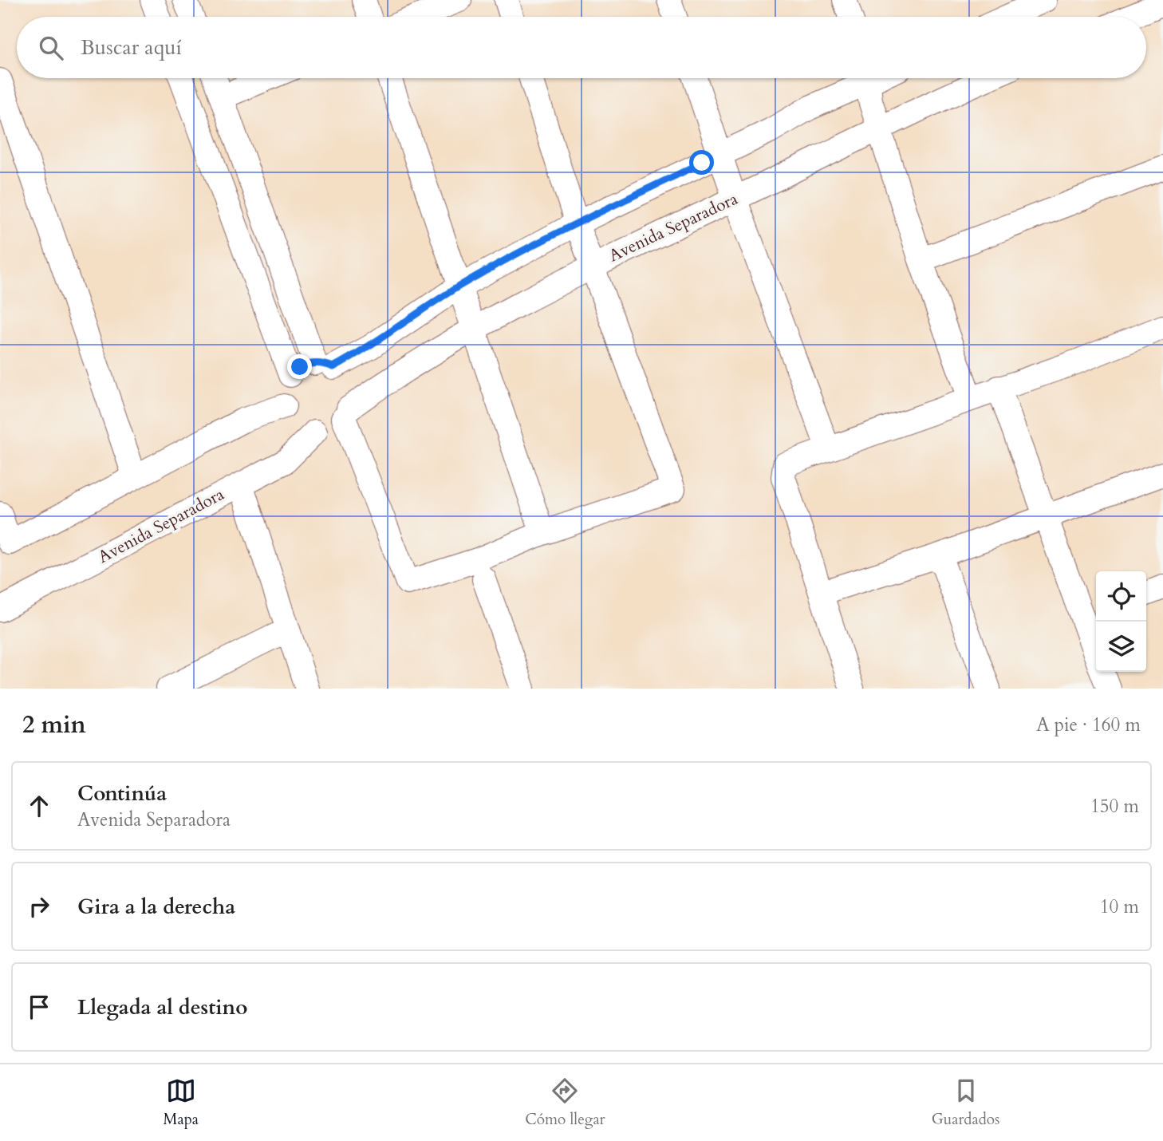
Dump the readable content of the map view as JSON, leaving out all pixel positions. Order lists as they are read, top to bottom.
{
  "streets": {
    "street": ["Avenida Separadora"]
  },
  "page": {
    "search": "Buscar aquí",
    "heading": ["2 min", "A pie · 160 m"],
    "list": [
      ["Continúa", "Avenida Separadora", "150 m"],
      ["Gira a la derecha", "10 m"],
      "Llegada al destino"
    ],
    "nav": ["Mapa", "Cómo llegar", "Guardados"]
  }
}
